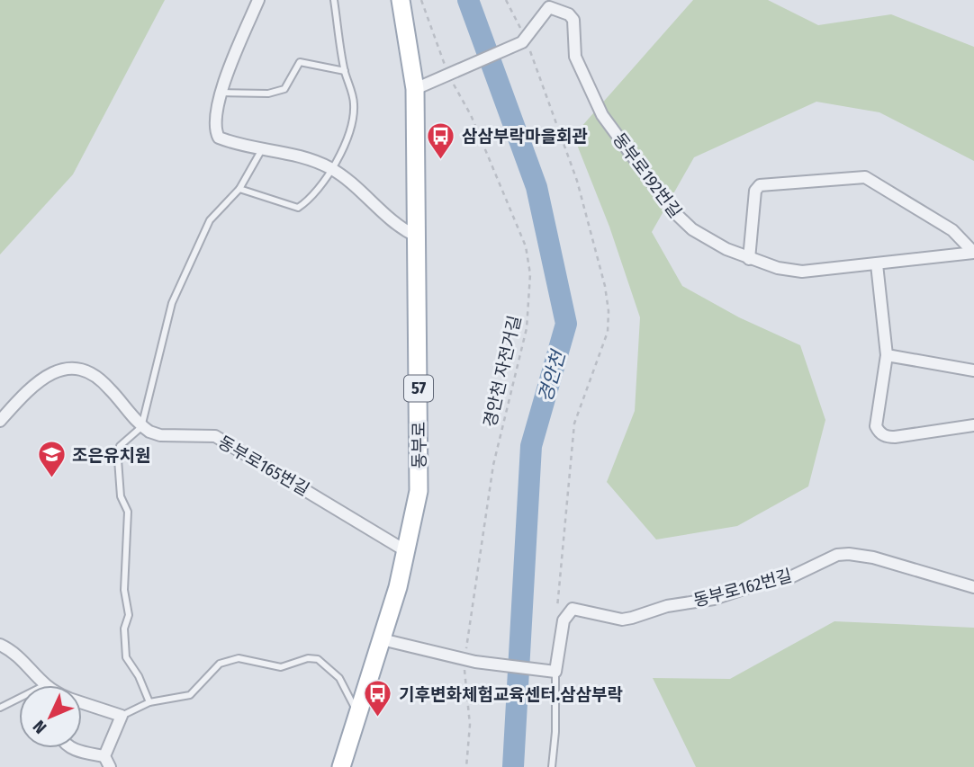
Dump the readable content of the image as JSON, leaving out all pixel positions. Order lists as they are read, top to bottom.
{
  "streets": {
    "main road": ["57", "동부로"],
    "street": ["동부로192번길", "동부로165번길", "동부로162번길"],
    "path": ["경안천 자전거길"]
  },
  "crossings": [
    ["동부로", "동부로165번길"]
  ],
  "water": ["경안천"],
  "places": {
    "bus stop": ["삼삼부락마을회관", "기후변화체험교육센터.삼삼부락"],
    "school or university": ["조은유치원"]
  },
  "north": "bottom left"
}
